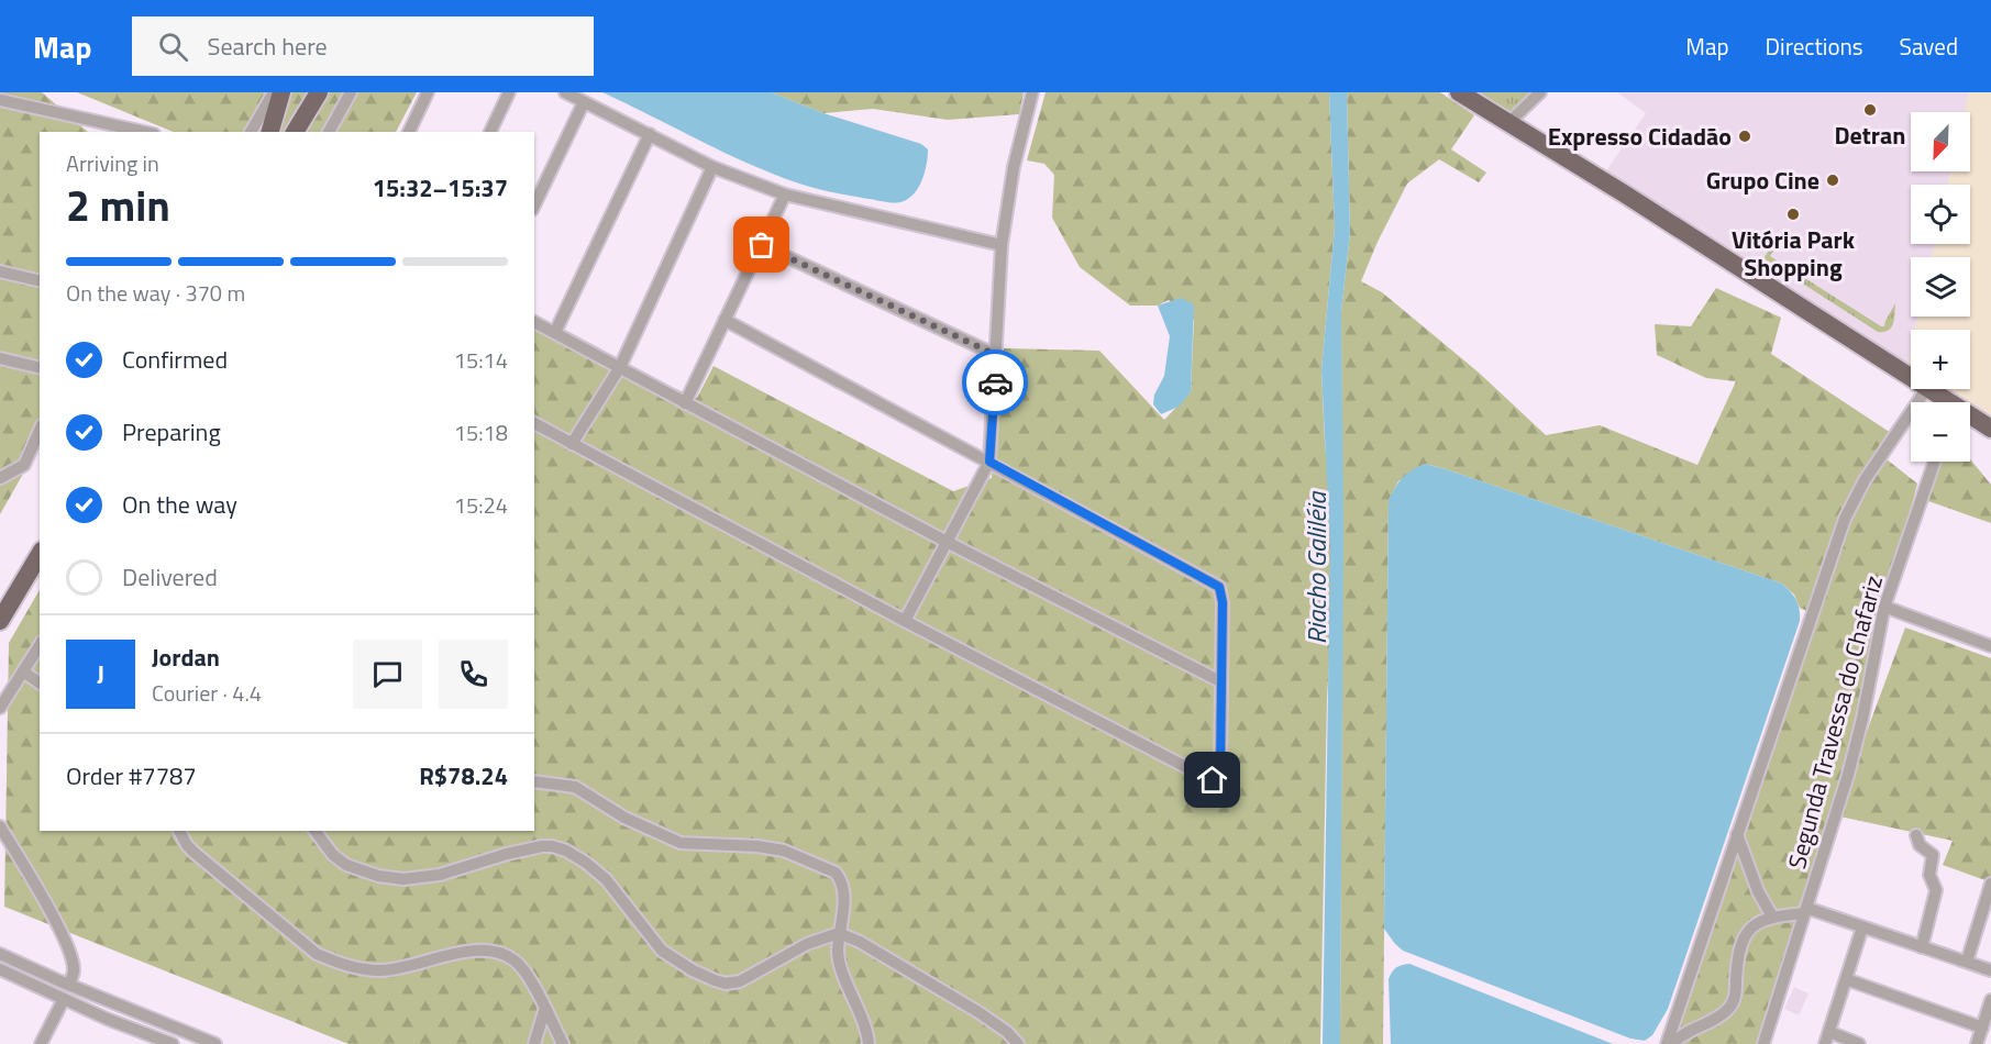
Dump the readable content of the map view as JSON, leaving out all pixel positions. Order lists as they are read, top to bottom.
{
  "streets": {
    "street": ["Segunda Travessa do Chafariz"]
  },
  "water": ["Riacho Galiléia"],
  "places": [
    "Detran",
    "Expresso Cidadão",
    "Grupo Cine",
    "Vitória Park Shopping"
  ],
  "north": "bottom left",
  "page": {
    "header": "Map",
    "search": "Search here",
    "nav": ["Map", "Directions", "Saved"],
    "map_buttons": ["+", "−"],
    "heading": ["2 min", "Arriving in", "15:32–15:37"],
    "panel": [
      "Jordan",
      "Courier · 4.4",
      "Order #7787",
      "R$78.24"
    ],
    "bar": "On the way · 370 m",
    "list": [
      ["Confirmed", "15:14"],
      ["Preparing", "15:18"],
      ["On the way", "15:24"],
      "Delivered"
    ],
    "round": "J"
  }
}
